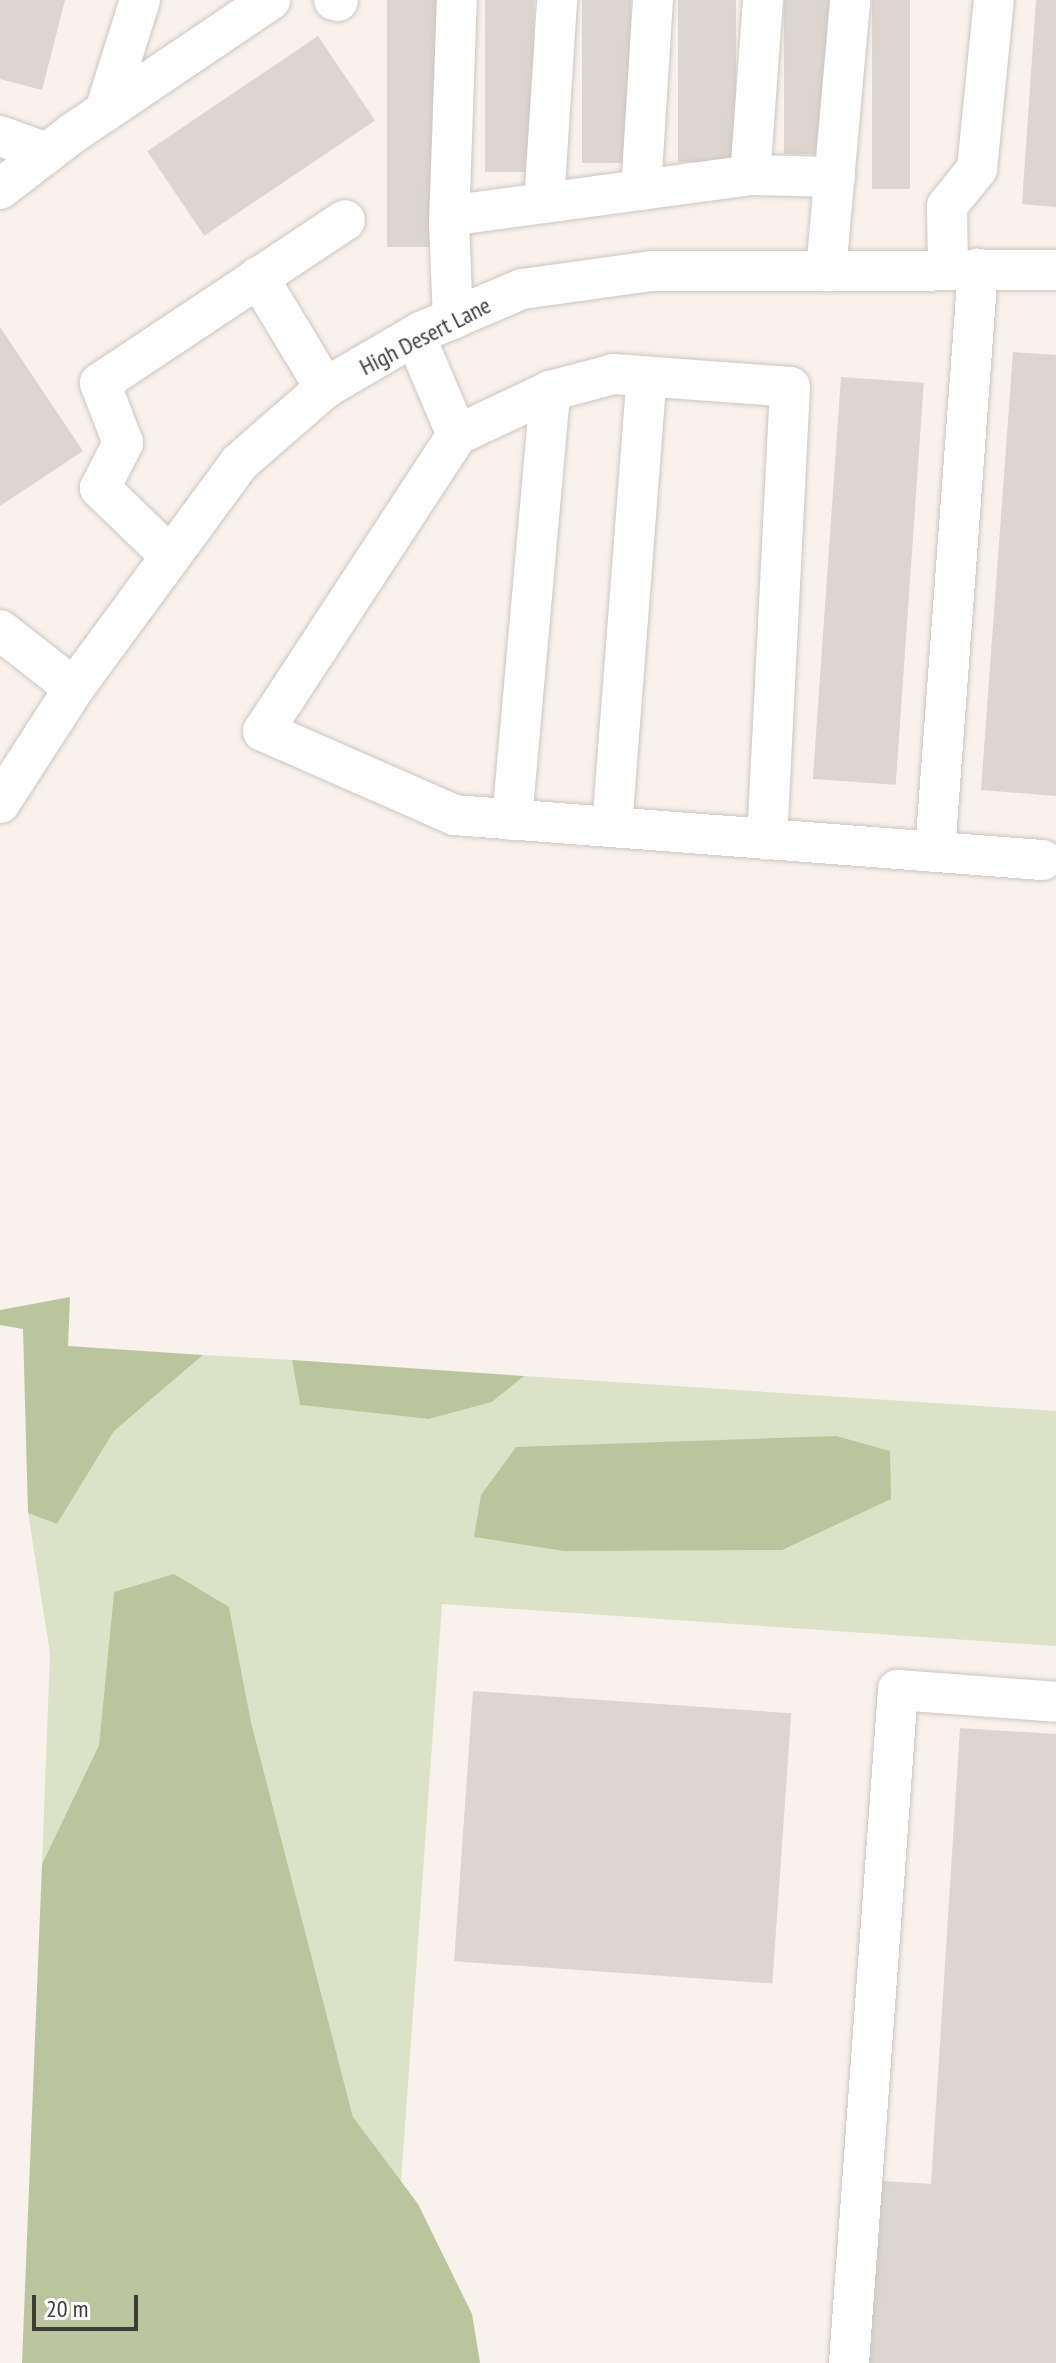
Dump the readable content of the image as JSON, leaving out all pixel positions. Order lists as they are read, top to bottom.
{
  "streets": {
    "street": ["High Desert Lane"]
  },
  "scale_bar": "20 m"
}
